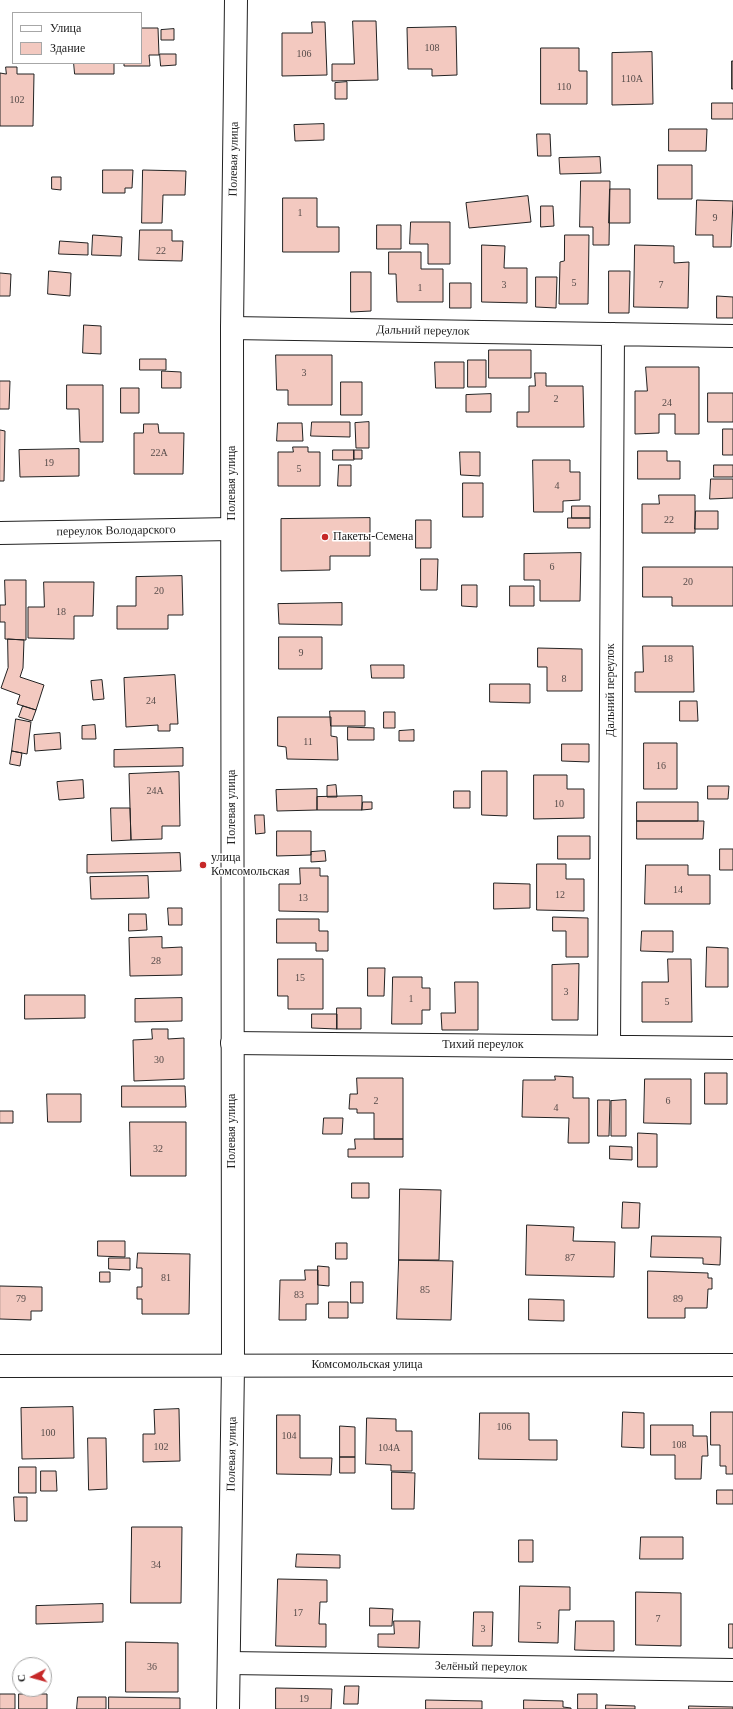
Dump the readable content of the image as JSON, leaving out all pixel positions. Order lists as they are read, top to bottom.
{
  "streets": {
    "street": [
      "Полевая улица",
      "Дальний переулок",
      "переулок Володарского",
      "Тихий переулок",
      "Комсомольская улица",
      "Зелёный переулок"
    ]
  },
  "crossings": [
    ["Полевая улица", "Дальний переулок"],
    ["Полевая улица", "переулок Володарского"],
    ["Полевая улица", "Тихий переулок"],
    ["Полевая улица", "Комсомольская улица"],
    ["Полевая улица", "Зелёный переулок"],
    ["Дальний переулок", "Тихий переулок"]
  ],
  "places": ["Пакеты-Семена", "улица Комсомольская"],
  "house_numbers": [
    "108",
    "106",
    "110А",
    "110",
    "102",
    "1",
    "9",
    "22",
    "5",
    "3",
    "7",
    "1",
    "3",
    "2",
    "24",
    "22А",
    "19",
    "5",
    "4",
    "22",
    "6",
    "20",
    "20",
    "18",
    "9",
    "18",
    "8",
    "24",
    "11",
    "16",
    "24А",
    "10",
    "14",
    "12",
    "13",
    "28",
    "15",
    "3",
    "1",
    "5",
    "30",
    "2",
    "6",
    "4",
    "32",
    "87",
    "81",
    "85",
    "83",
    "79",
    "89",
    "106",
    "100",
    "104",
    "108",
    "102",
    "104А",
    "34",
    "17",
    "7",
    "5",
    "3",
    "36",
    "19"
  ],
  "legend": ["Улица", "Здание"],
  "north": "left"
}
